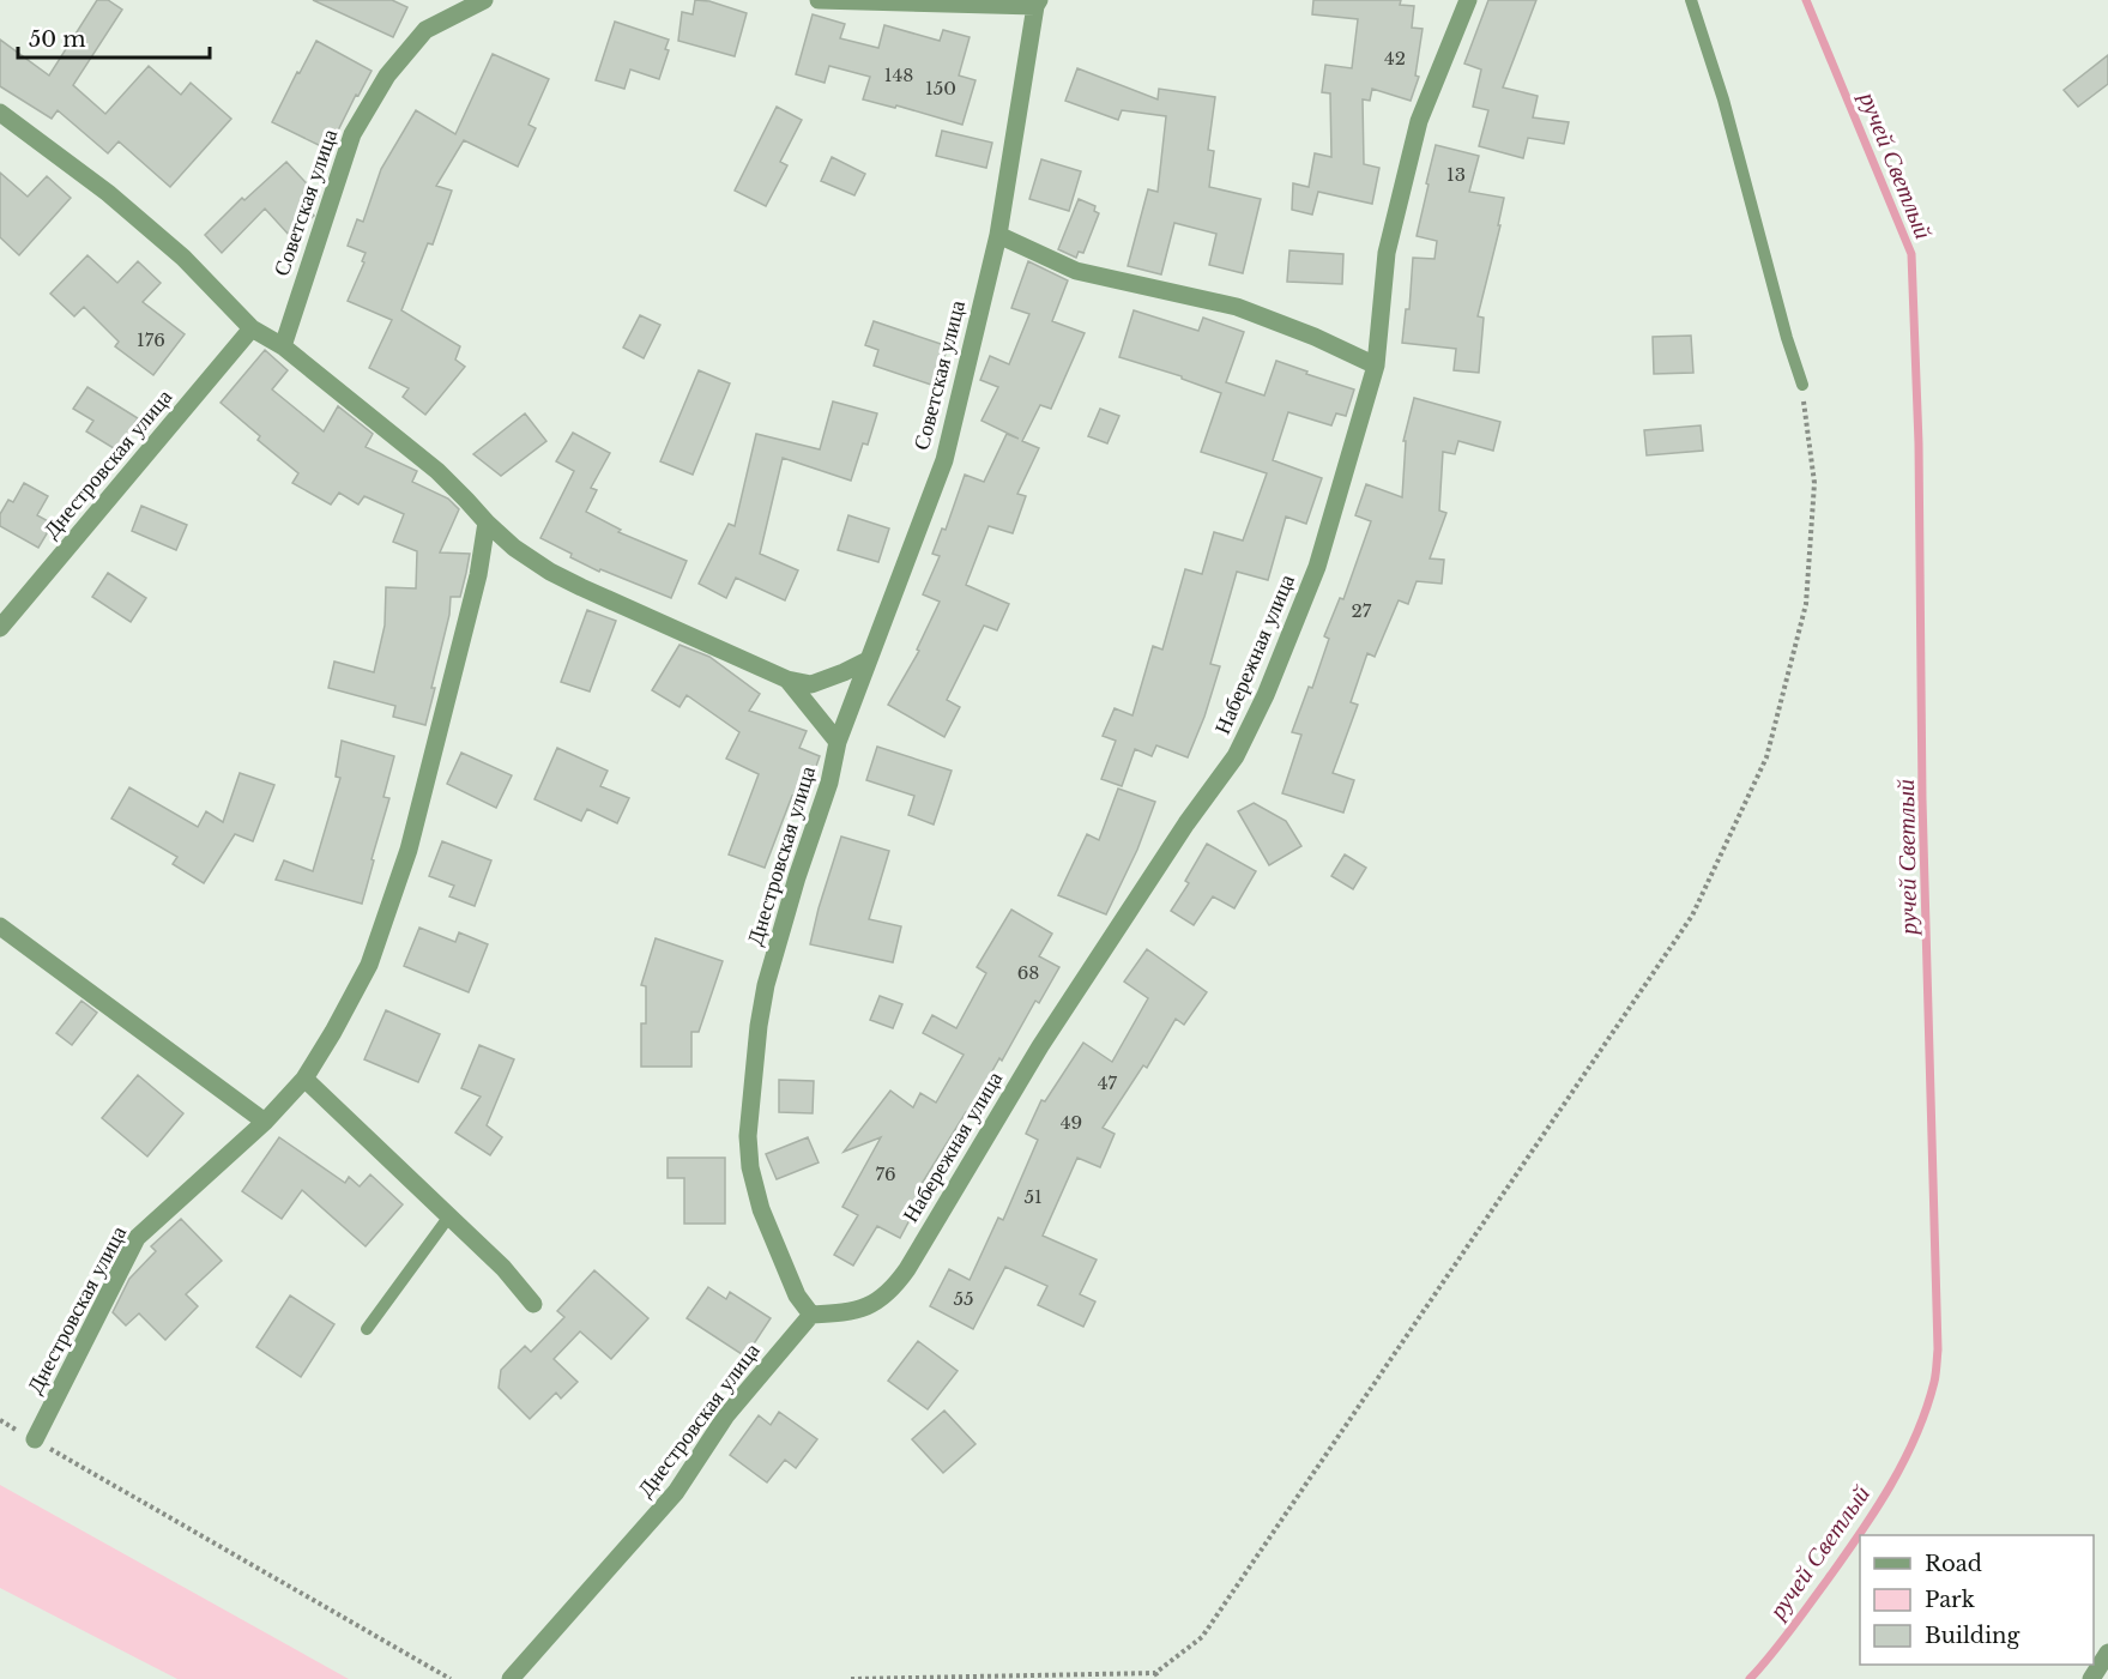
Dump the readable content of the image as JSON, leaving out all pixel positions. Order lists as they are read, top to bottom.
{
  "streets": {
    "street": ["Советская улица", "Днестровская улица", "Набережная улица"]
  },
  "crossings": [
    ["Советская улица", "Днестровская улица"],
    ["Днестровская улица", "Набережная улица"]
  ],
  "water": ["ручей Светлый"],
  "house_numbers": [
    "42",
    "148",
    "150",
    "13",
    "176",
    "27",
    "68",
    "47",
    "49",
    "76",
    "51",
    "55"
  ],
  "legend": ["Road", "Park", "Building"],
  "scale_bar": "50 m"
}
